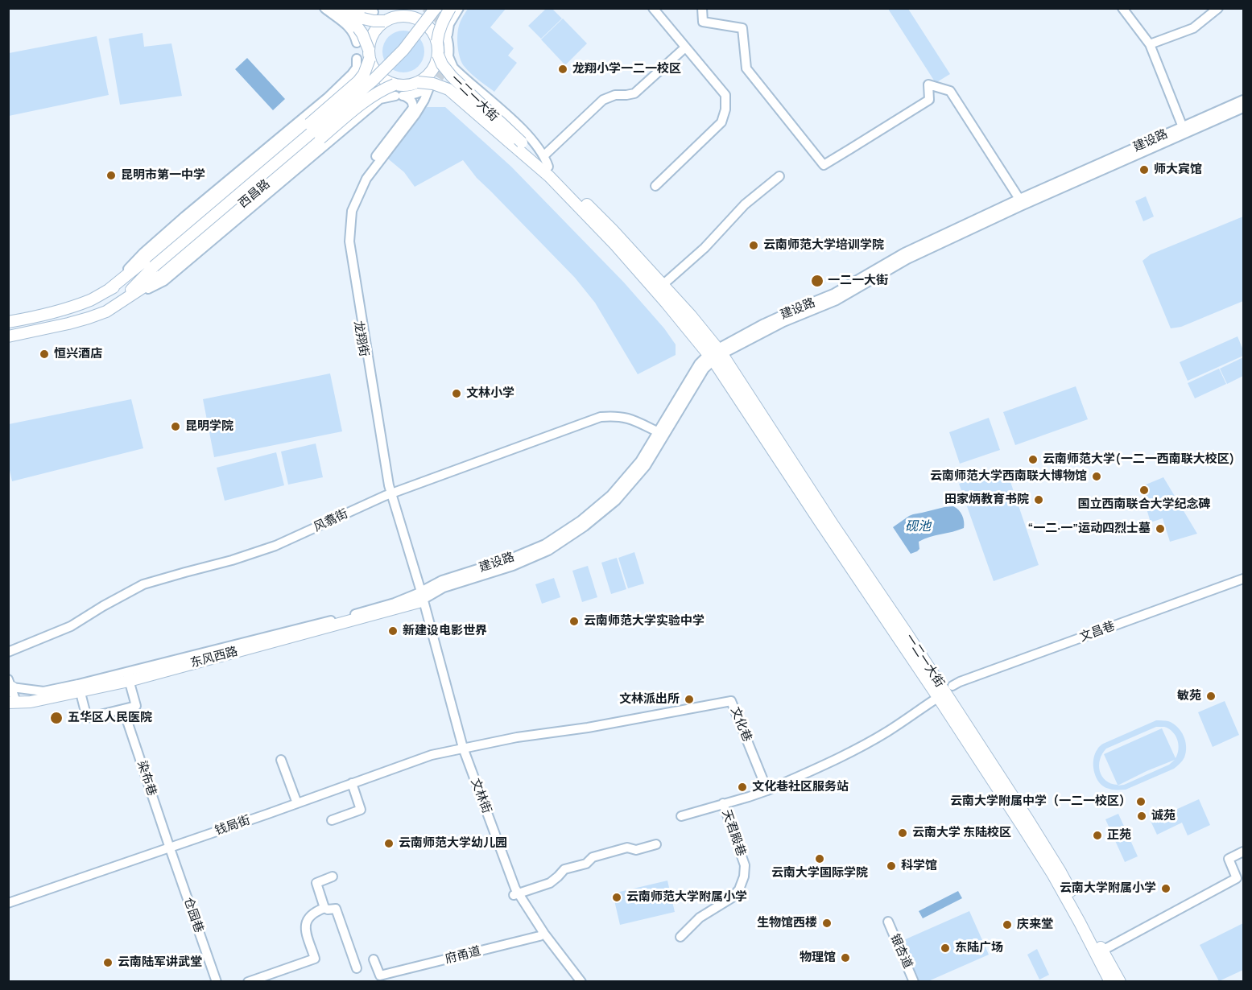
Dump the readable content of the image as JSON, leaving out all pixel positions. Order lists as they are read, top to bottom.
{
  "streets": {
    "main road": ["一二一大街", "西昌路", "东风西路"],
    "street": [
      "建设路",
      "龙翔街",
      "风翥街",
      "文昌巷",
      "文化巷",
      "染布巷",
      "文林街",
      "钱局街",
      "天君殿巷",
      "仓园巷",
      "银杏道",
      "府甬道"
    ]
  },
  "crossings": [
    ["一二一大街", "建设路"],
    ["一二一大街", "西昌路"],
    ["一二一大街", "龙翔街"],
    ["一二一大街", "文昌巷"],
    ["建设路", "龙翔街"],
    ["建设路", "风翥街"],
    ["建设路", "东风西路"],
    ["建设路", "文林街"],
    ["西昌路", "龙翔街"],
    ["龙翔街", "风翥街"],
    ["龙翔街", "东风西路"],
    ["龙翔街", "文林街"],
    ["东风西路", "文林街"],
    ["文化巷", "文林街"],
    ["文化巷", "钱局街"],
    ["文化巷", "天君殿巷"],
    ["染布巷", "钱局街"],
    ["染布巷", "仓园巷"],
    ["文林街", "钱局街"],
    ["文林街", "府甬道"],
    ["钱局街", "仓园巷"]
  ],
  "water": ["砚池"],
  "places": [
    "龙翔小学一二一校区",
    "师大宾馆",
    "昆明市第一中学",
    "云南师范大学培训学院",
    "一二一大街",
    "恒兴酒店",
    "文林小学",
    "昆明学院",
    "云南师范大学(一二一西南联大校区)",
    "云南师范大学西南联大博物馆",
    "国立西南联合大学纪念碑",
    "田家炳教育书院",
    "“一二·一”运动四烈士墓",
    "云南师范大学实验中学",
    "新建设电影世界",
    "敏苑",
    "文林派出所",
    "五华区人民医院",
    "文化巷社区服务站",
    "云南大学附属中学（一二一校区）",
    "诚苑",
    "云南大学 东陆校区",
    "正苑",
    "云南师范大学幼儿园",
    "云南大学国际学院",
    "科学馆",
    "云南大学附属小学",
    "云南师范大学附属小学",
    "生物馆西楼",
    "庆来堂",
    "东陆广场",
    "物理馆",
    "云南陆军讲武堂"
  ]
}
